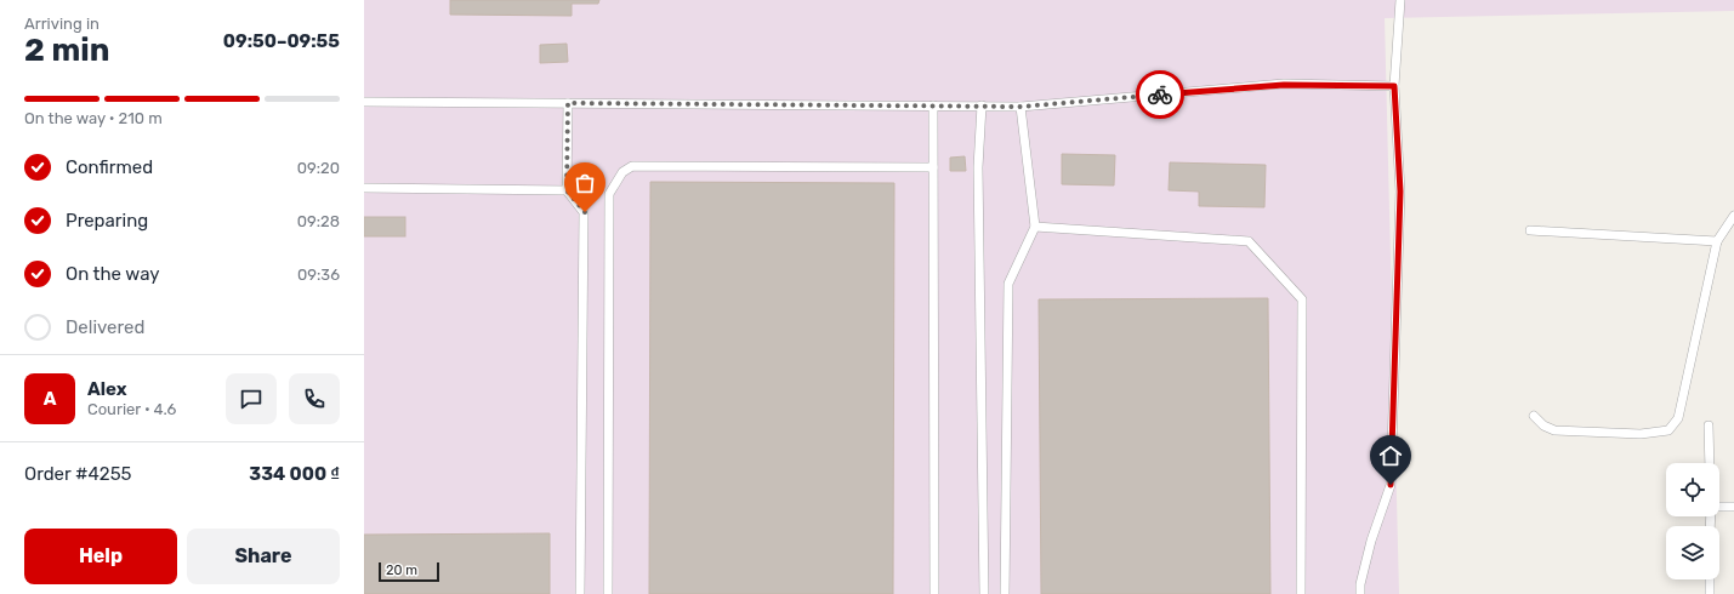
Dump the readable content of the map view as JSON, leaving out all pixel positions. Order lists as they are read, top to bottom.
{
  "scale_bar": "20 m",
  "page": {
    "heading": ["2 min", "Arriving in", "09:50–09:55"],
    "panel": [
      "Alex",
      "Courier · 4.6",
      "Order #4255",
      "334 000 ₫"
    ],
    "bar": "On the way · 210 m",
    "list": [
      ["Confirmed", "09:20"],
      ["Preparing", "09:28"],
      ["On the way", "09:36"],
      "Delivered"
    ],
    "round": "A",
    "buttons": ["Help", "Share"],
    "scale": "20 m"
  }
}
